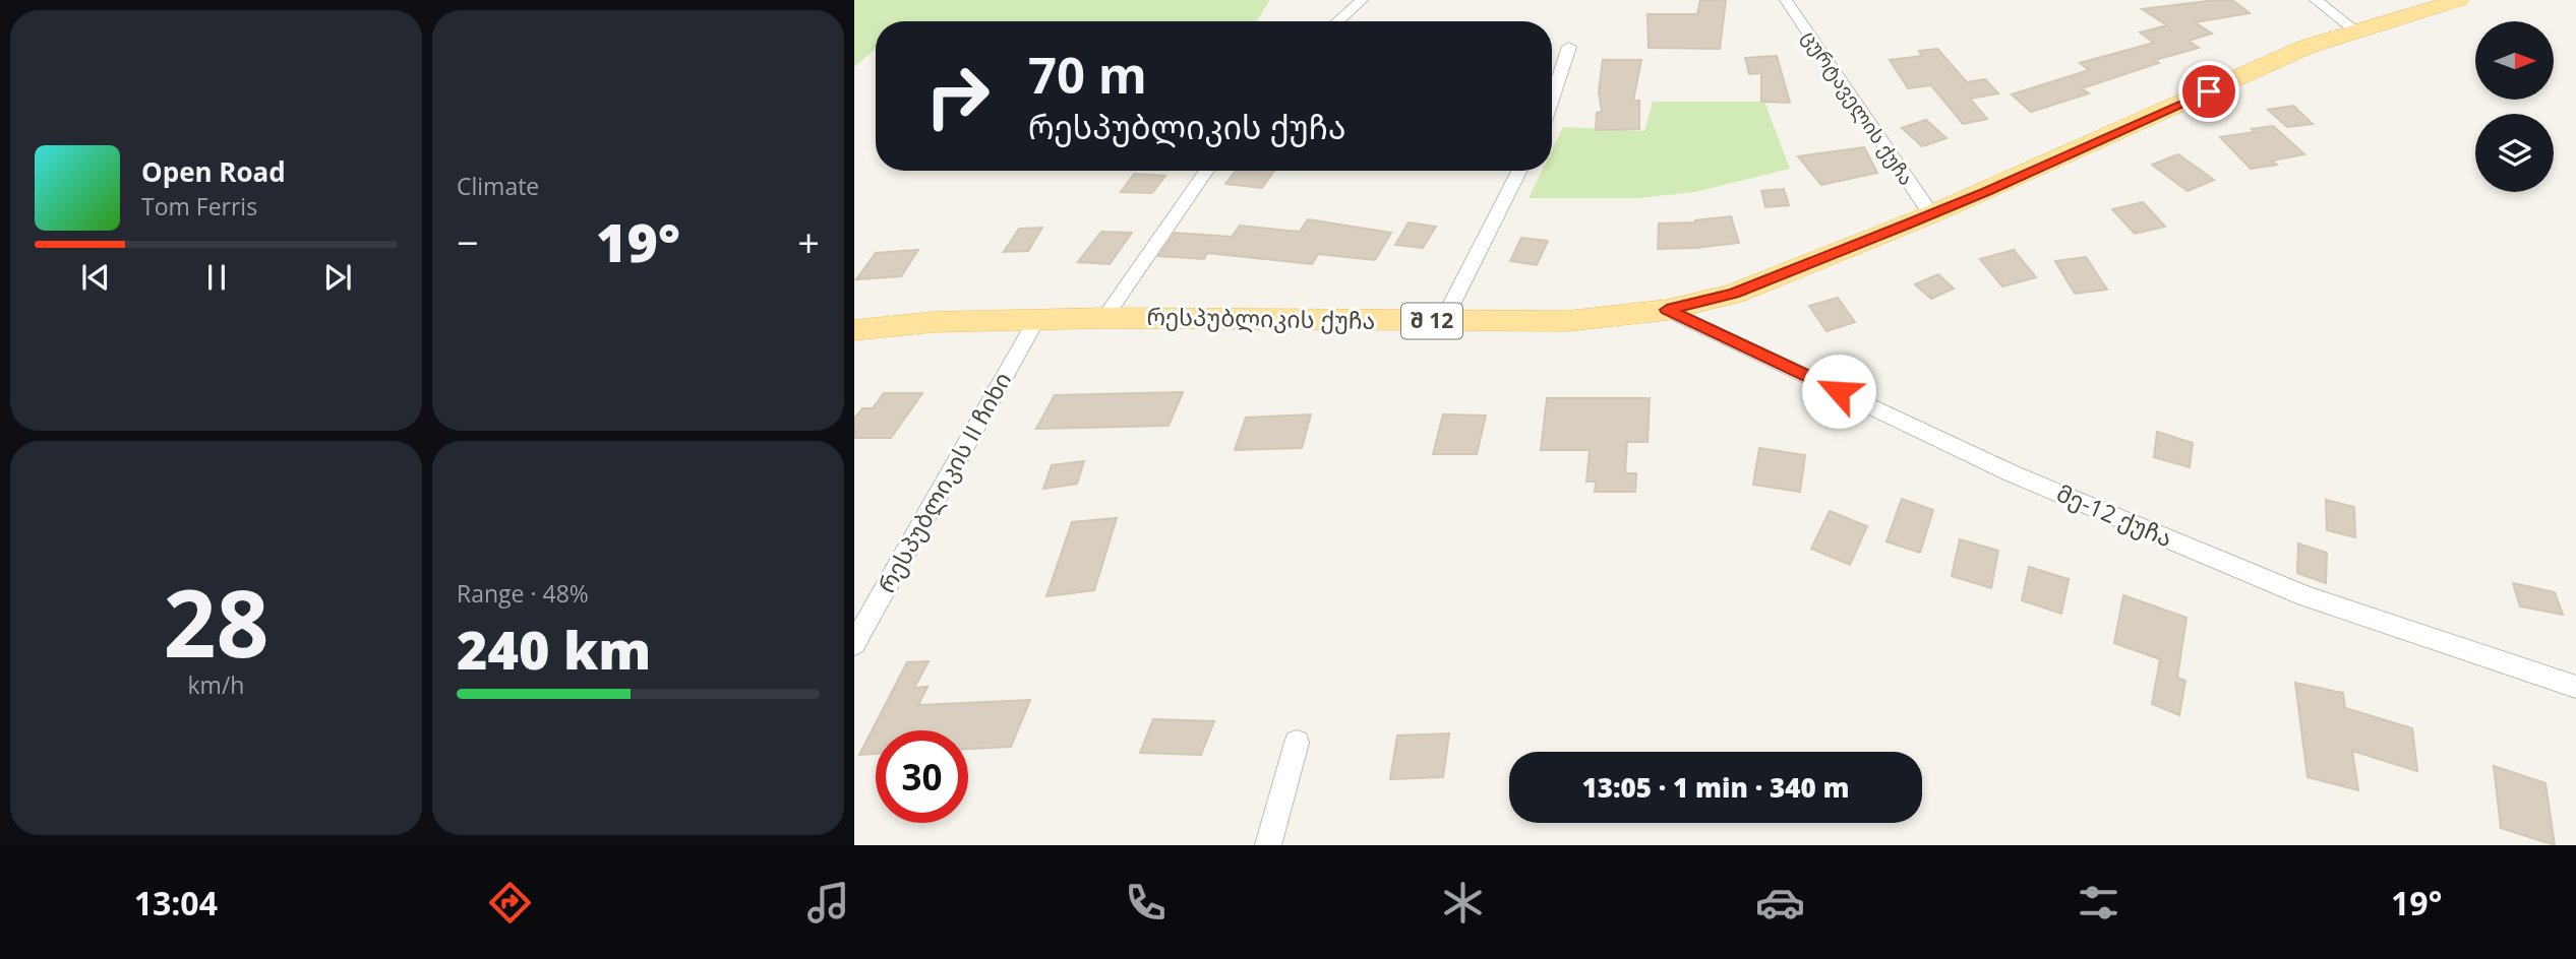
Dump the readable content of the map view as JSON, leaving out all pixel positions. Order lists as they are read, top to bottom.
{
  "streets": {
    "main road": ["რესპუბლიკის ქუჩა", "შ 12"],
    "street": ["ცურტაველის ქუჩა", "რესპუბლიკის II ჩიხი", "მე-12 ქუჩა"]
  },
  "crossings": [
    ["ცურტაველის ქუჩა", "რესპუბლიკის ქუჩა"],
    ["რესპუბლიკის ქუჩა", "შ 12"],
    ["რესპუბლიკის ქუჩა", "რესპუბლიკის II ჩიხი"],
    ["რესპუბლიკის ქუჩა", "მე-12 ქუჩა"]
  ],
  "north": "right",
  "page": {
    "tile": [
      "Climate",
      ["28", "km/h"],
      ["Range · 48%", "240 km"]
    ],
    "turn": ["70 m", "რესპუბლიკის ქუჩა"],
    "song": ["Open Road", "Tom Ferris"],
    "heat": ["−", "19°", "+"],
    "limit": "30",
    "trip": "13:05 · 1 min · 340 m",
    "tabs": ["13:04", "19°"]
  }
}
